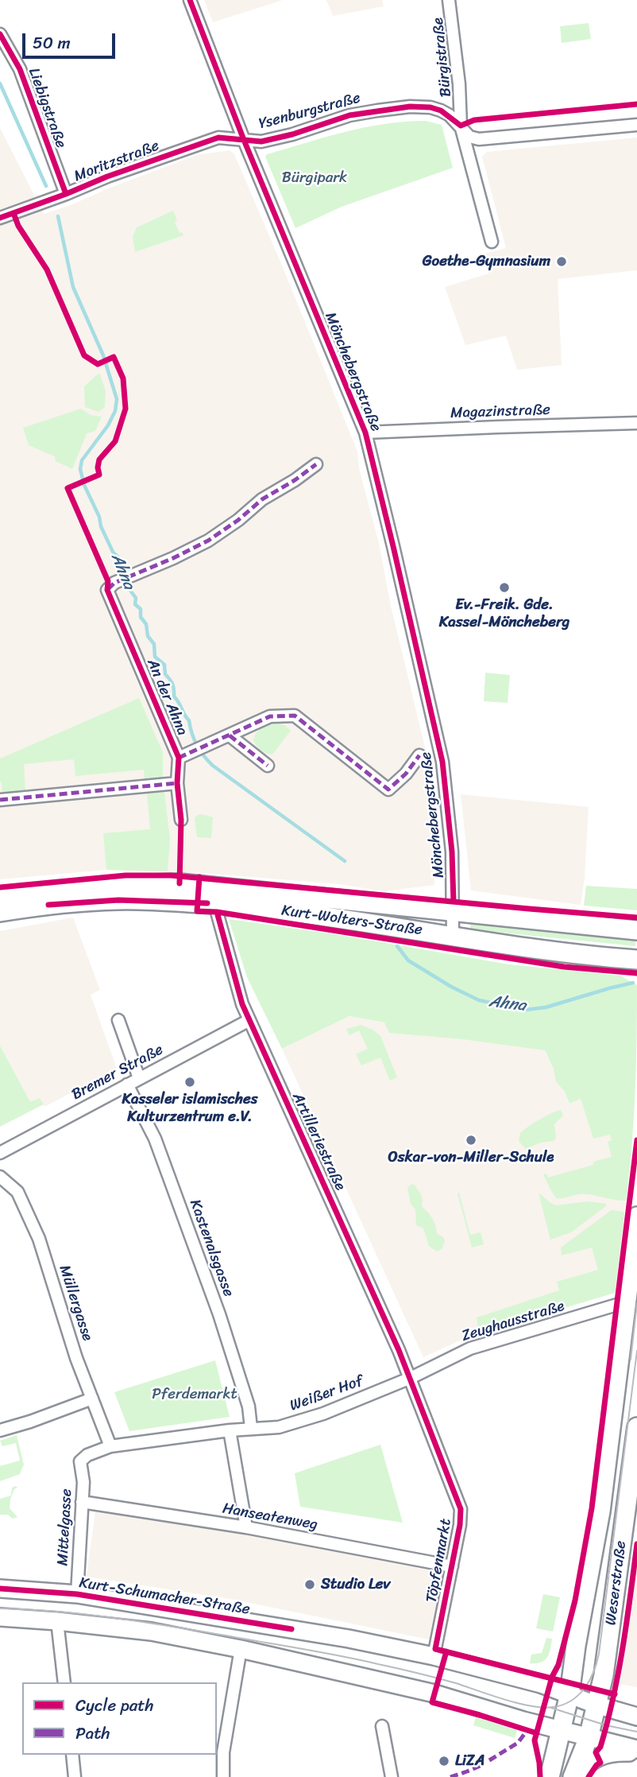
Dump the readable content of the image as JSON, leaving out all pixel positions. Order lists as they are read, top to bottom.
{
  "streets": {
    "main road": ["Kurt-Wolters-Straße", "Weserstraße", "Kurt-Schumacher-Straße"],
    "street": [
      "Bürgistraße",
      "Liebigstraße",
      "Ysenburgstraße",
      "Moritzstraße",
      "Mönchebergstraße",
      "Magazinstraße",
      "An der Ahna",
      "Bremer Straße",
      "Artilleriestraße",
      "Kastenalsgasse",
      "Müllergasse",
      "Zeughausstraße",
      "Weißer Hof",
      "Hanseatenweg",
      "Mittelgasse",
      "Töpfenmarkt"
    ]
  },
  "crossings": [
    ["Bürgistraße", "Ysenburgstraße"],
    ["Liebigstraße", "Moritzstraße"],
    ["Ysenburgstraße", "Moritzstraße"],
    ["Ysenburgstraße", "Mönchebergstraße"],
    ["Moritzstraße", "Mönchebergstraße"],
    ["Mönchebergstraße", "Magazinstraße"],
    ["Mönchebergstraße", "Kurt-Wolters-Straße"],
    ["Kurt-Wolters-Straße", "Artilleriestraße"],
    ["Bremer Straße", "Artilleriestraße"],
    ["Bremer Straße", "Kastenalsgasse"],
    ["Artilleriestraße", "Zeughausstraße"],
    ["Artilleriestraße", "Weißer Hof"],
    ["Artilleriestraße", "Töpfenmarkt"],
    ["Kastenalsgasse", "Weißer Hof"],
    ["Müllergasse", "Mittelgasse"],
    ["Zeughausstraße", "Weißer Hof"],
    ["Zeughausstraße", "Töpfenmarkt"],
    ["Zeughausstraße", "Weserstraße"],
    ["Weißer Hof", "Töpfenmarkt"],
    ["Hanseatenweg", "Mittelgasse"],
    ["Hanseatenweg", "Töpfenmarkt"],
    ["Mittelgasse", "Kurt-Schumacher-Straße"],
    ["Töpfenmarkt", "Kurt-Schumacher-Straße"],
    ["Weserstraße", "Kurt-Schumacher-Straße"]
  ],
  "water": ["Ahna"],
  "parks": ["Bürgipark", "Pferdemarkt"],
  "places": [
    "Goethe-Gymnasium",
    "Ev.-Freik. Gde. Kassel-Möncheberg",
    "Kasseler islamisches Kulturzentrum e.V.",
    "Oskar-von-Miller-Schule",
    "Studio Lev",
    "LiZA"
  ],
  "legend": ["Cycle path", "Path"],
  "scale_bar": "50 m"
}
